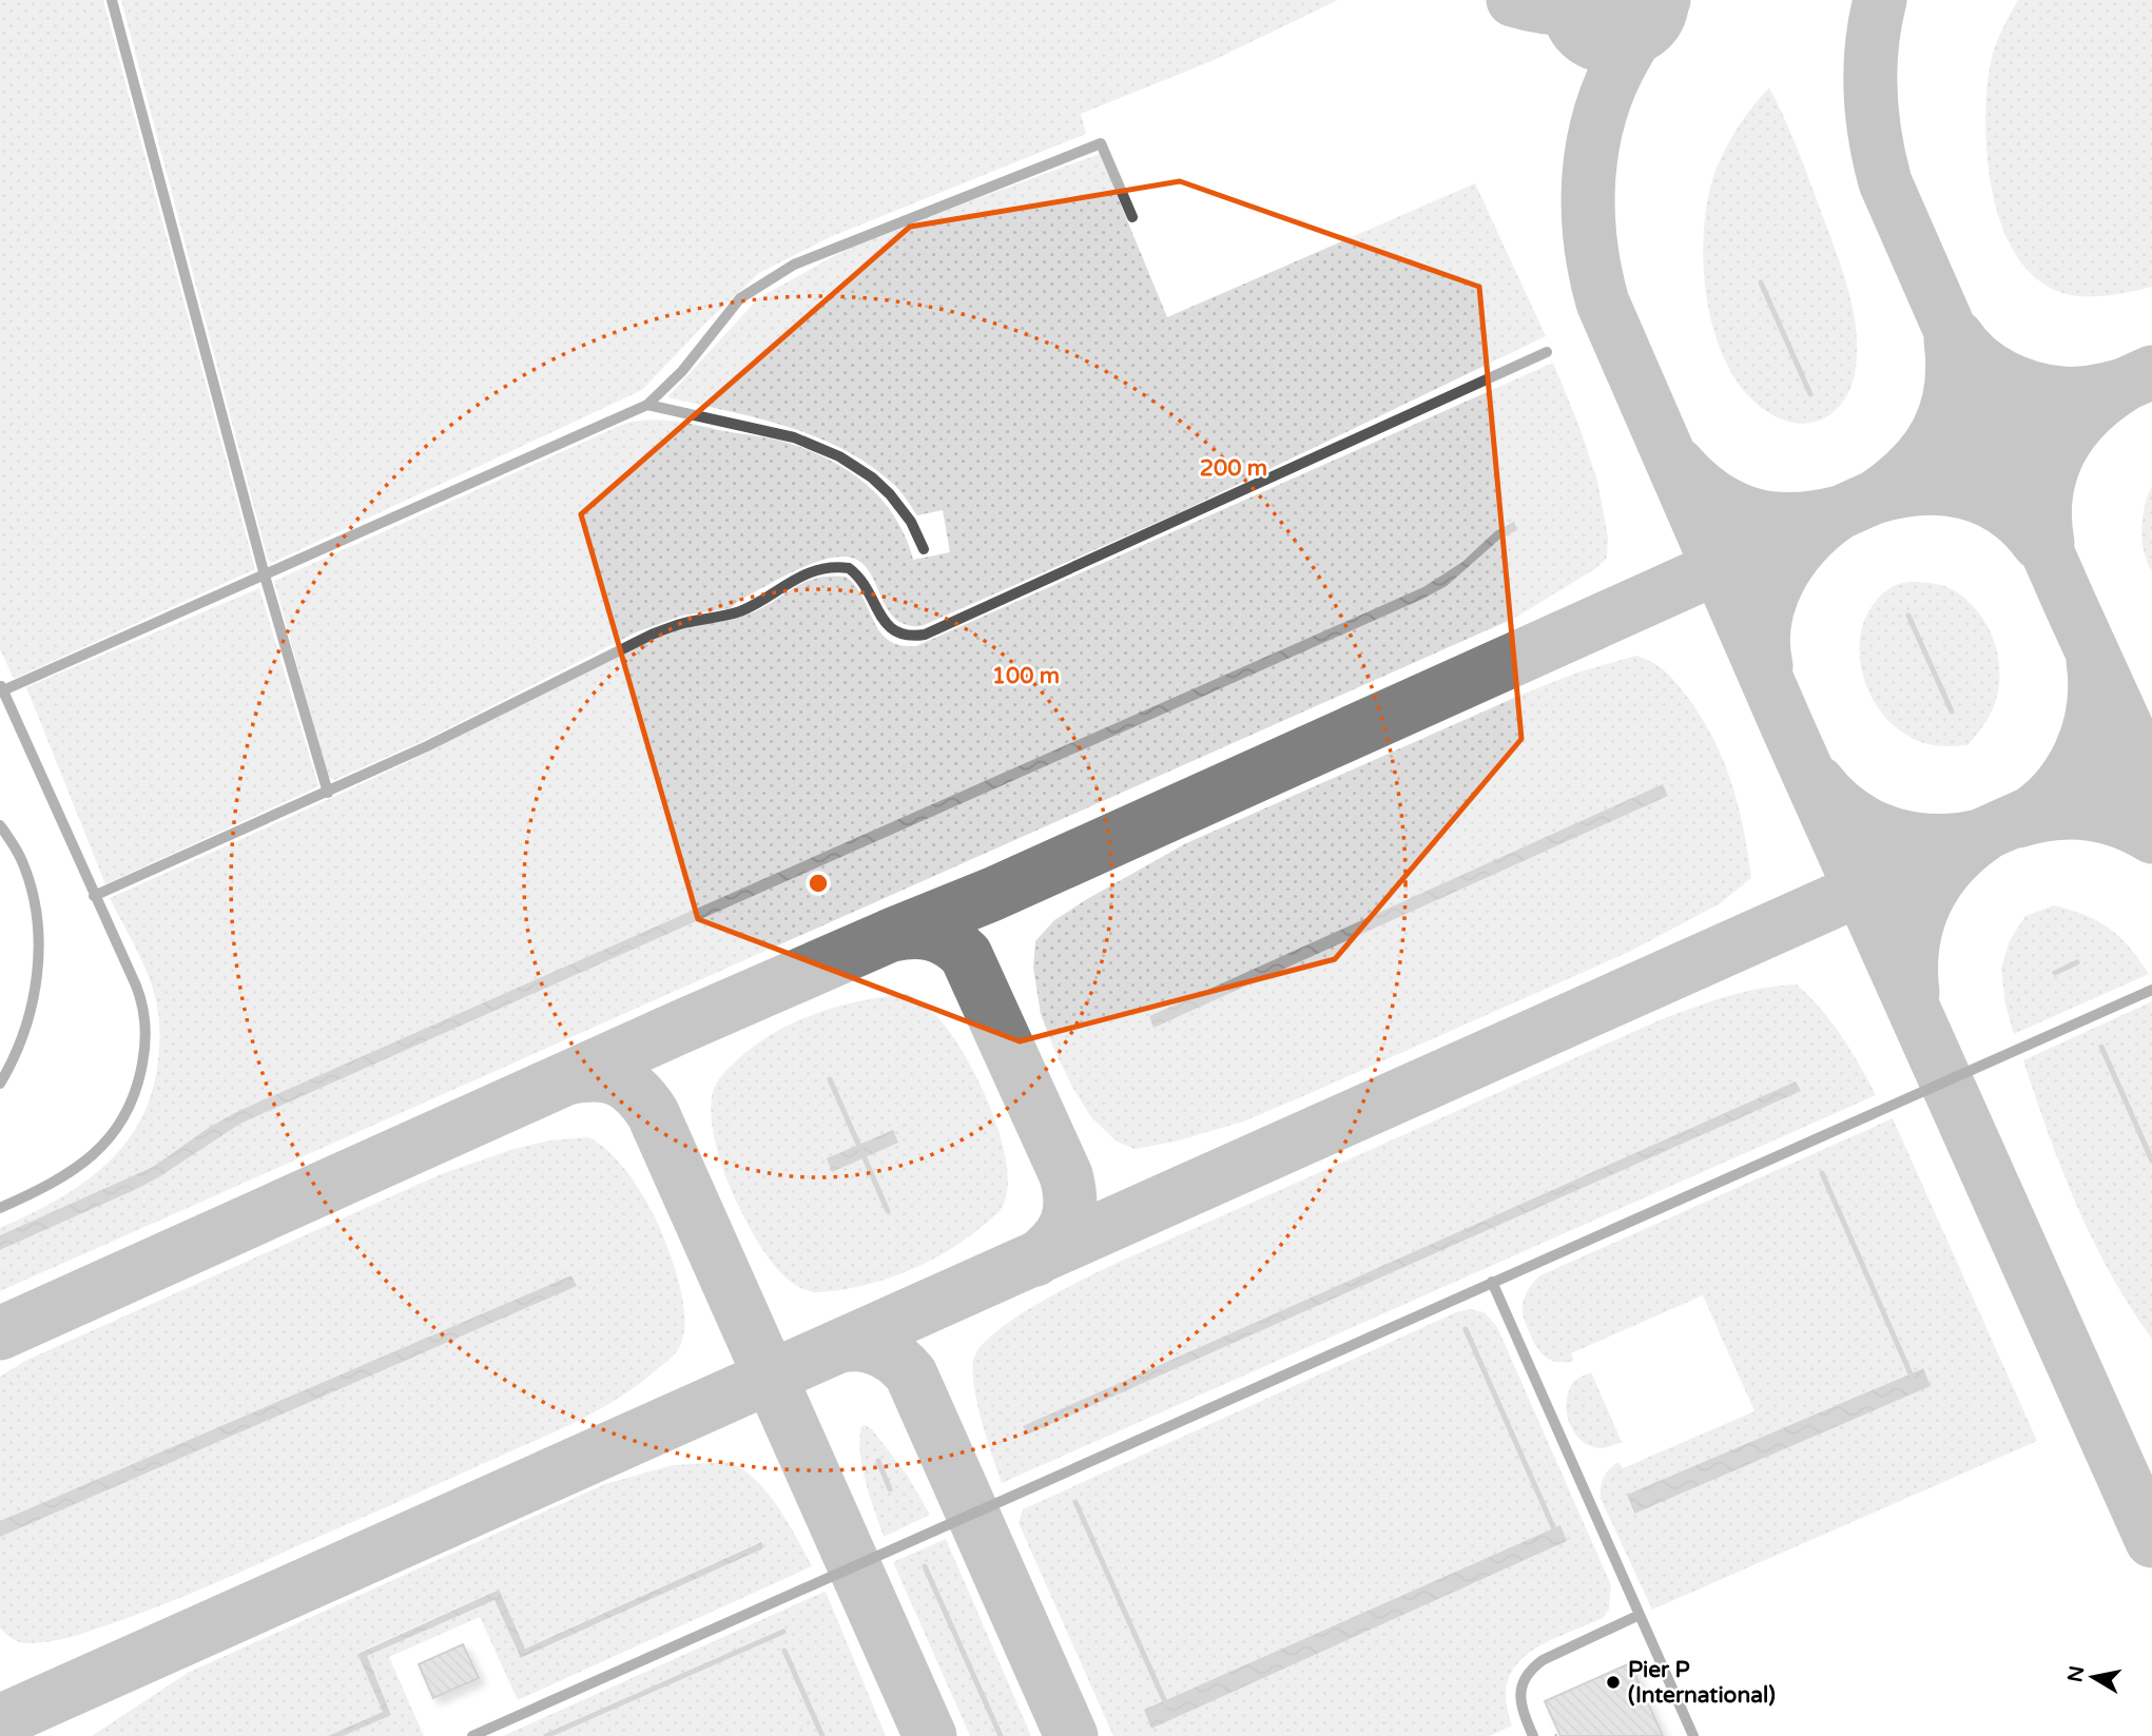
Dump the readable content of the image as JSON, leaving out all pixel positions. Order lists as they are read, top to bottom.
{
  "places": ["Pier P (International)"],
  "north": "left",
  "rings": ["200 m", "100 m"]
}
